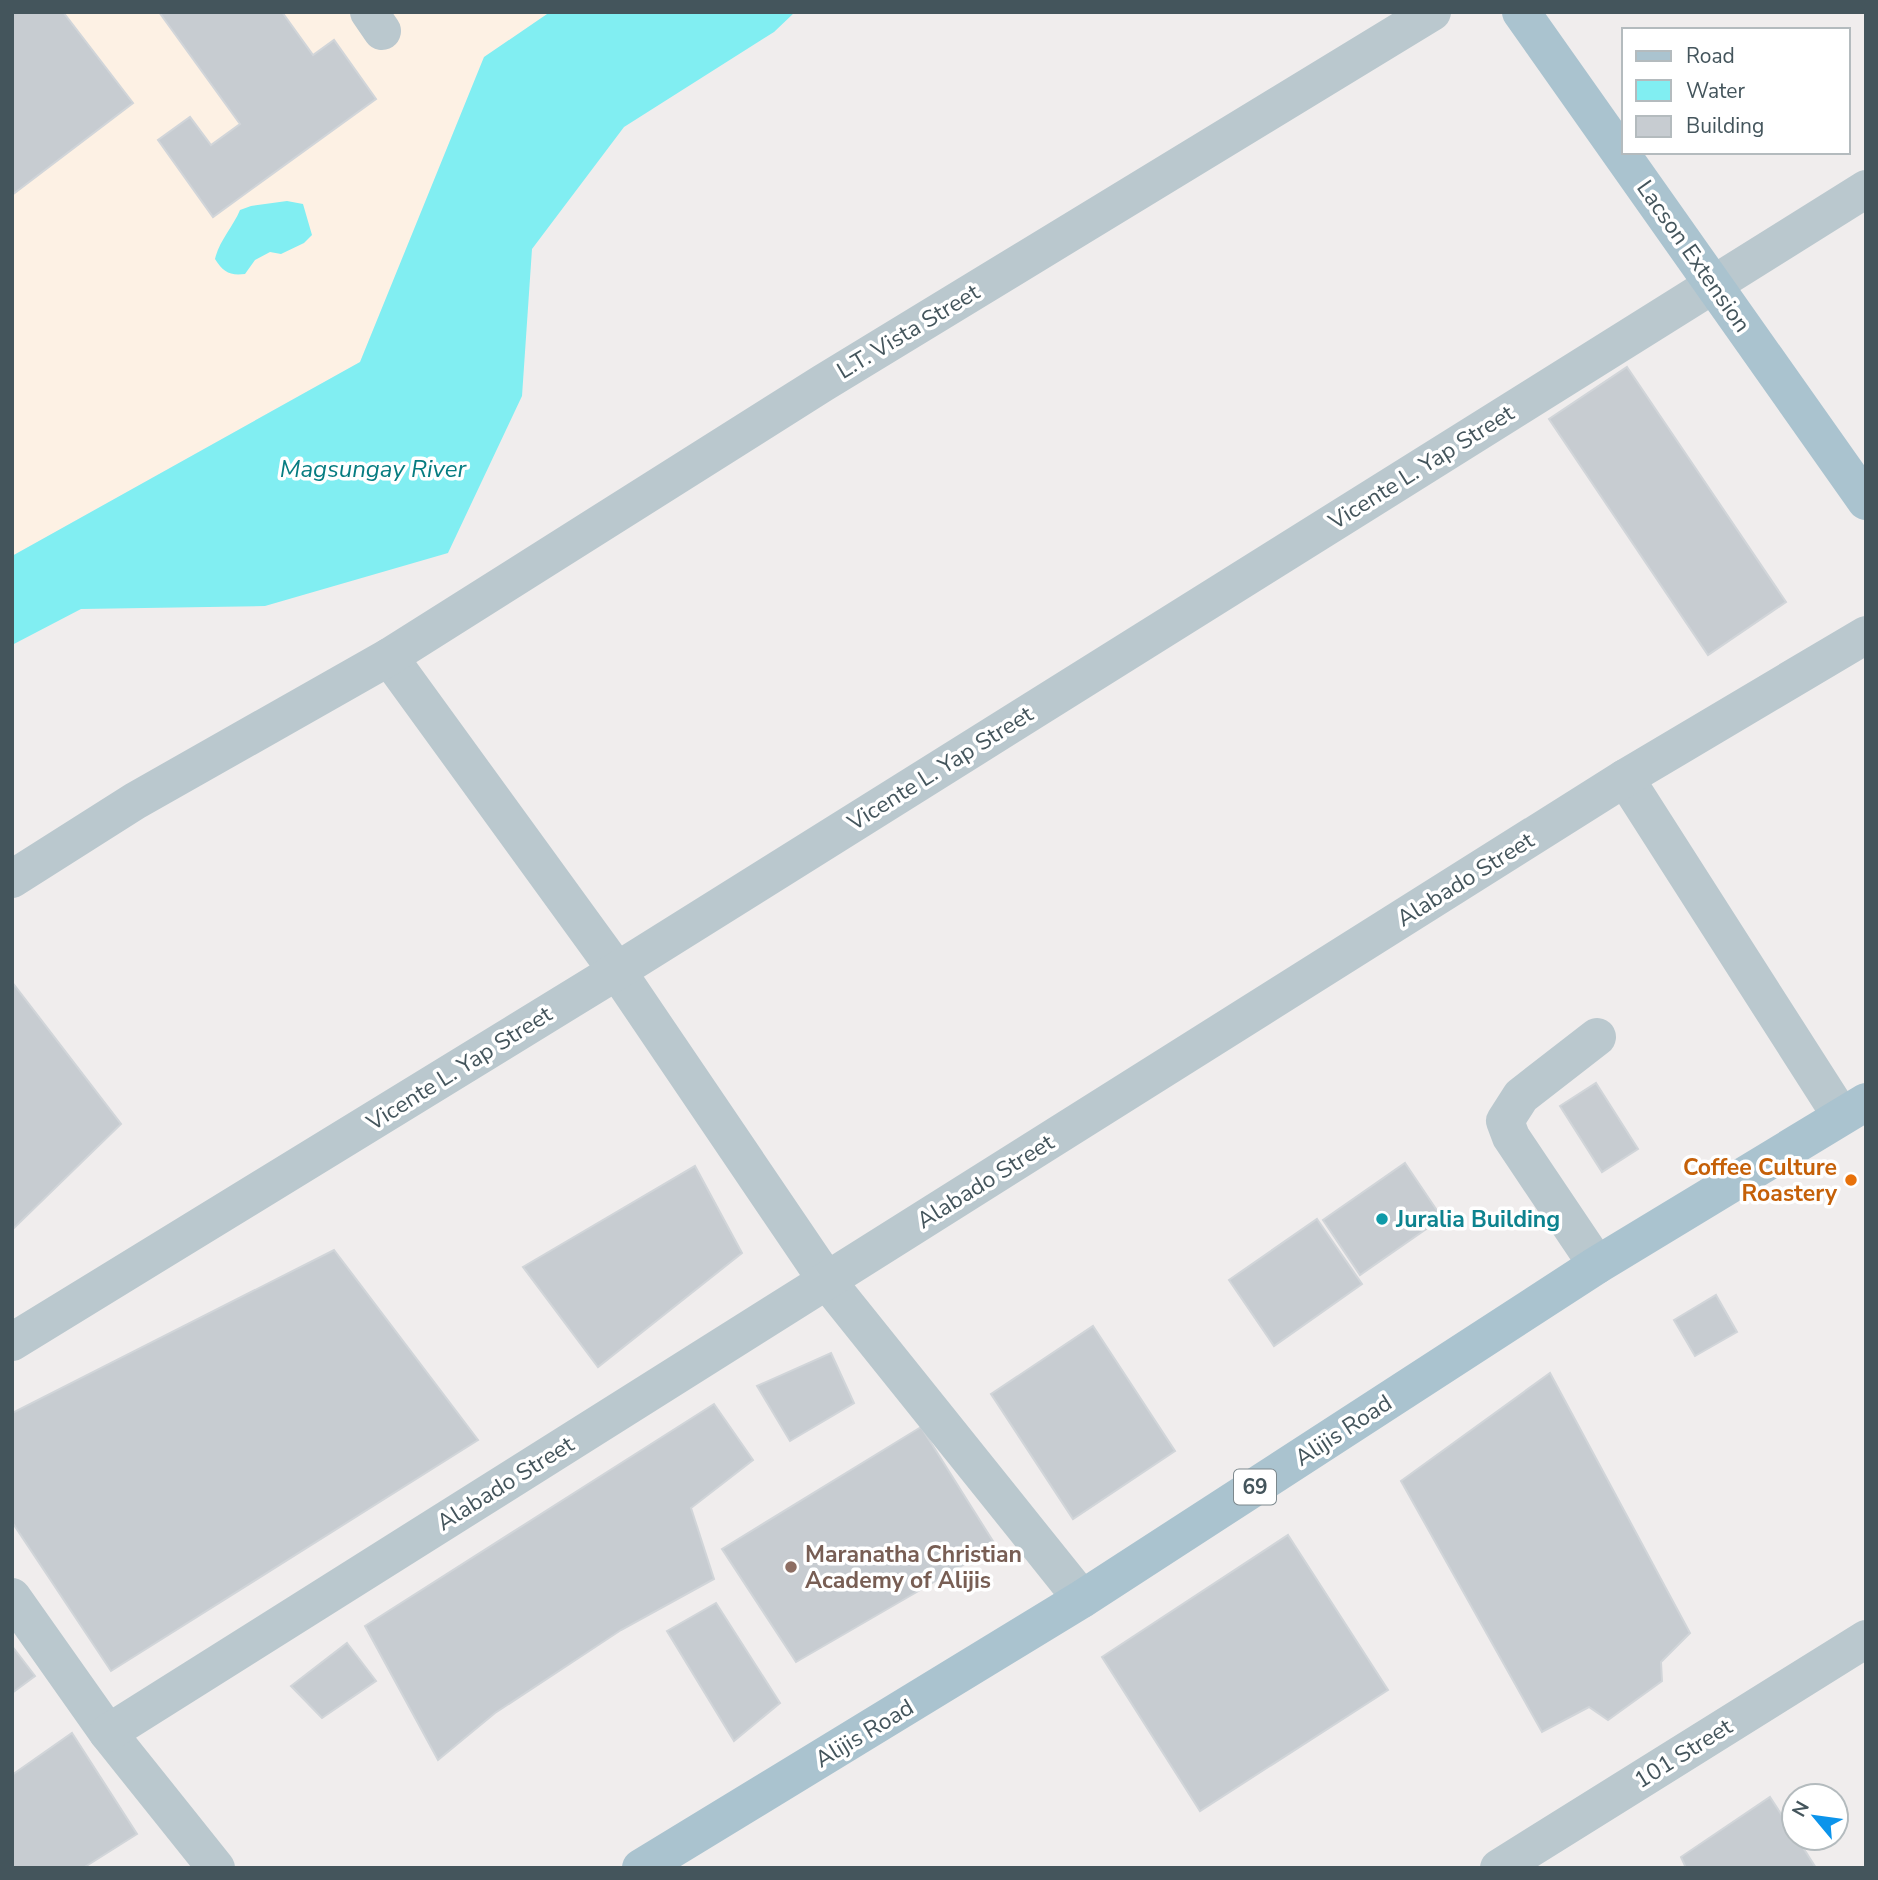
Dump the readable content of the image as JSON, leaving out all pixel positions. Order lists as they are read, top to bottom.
{
  "streets": {
    "main road": ["Lacson Extension", "Alijis Road", "69"],
    "street": [
      "L.T. Vista Street",
      "Vicente L. Yap Street",
      "Alabado Street",
      "101 Street"
    ]
  },
  "crossings": [
    ["Lacson Extension", "Vicente L. Yap Street"]
  ],
  "water": ["Magsungay River"],
  "places": ["Coffee Culture Roastery", "Juralia Building", "Maranatha Christian Academy of Alijis"],
  "legend": ["Road", "Water", "Building"],
  "north": "top left"
}
